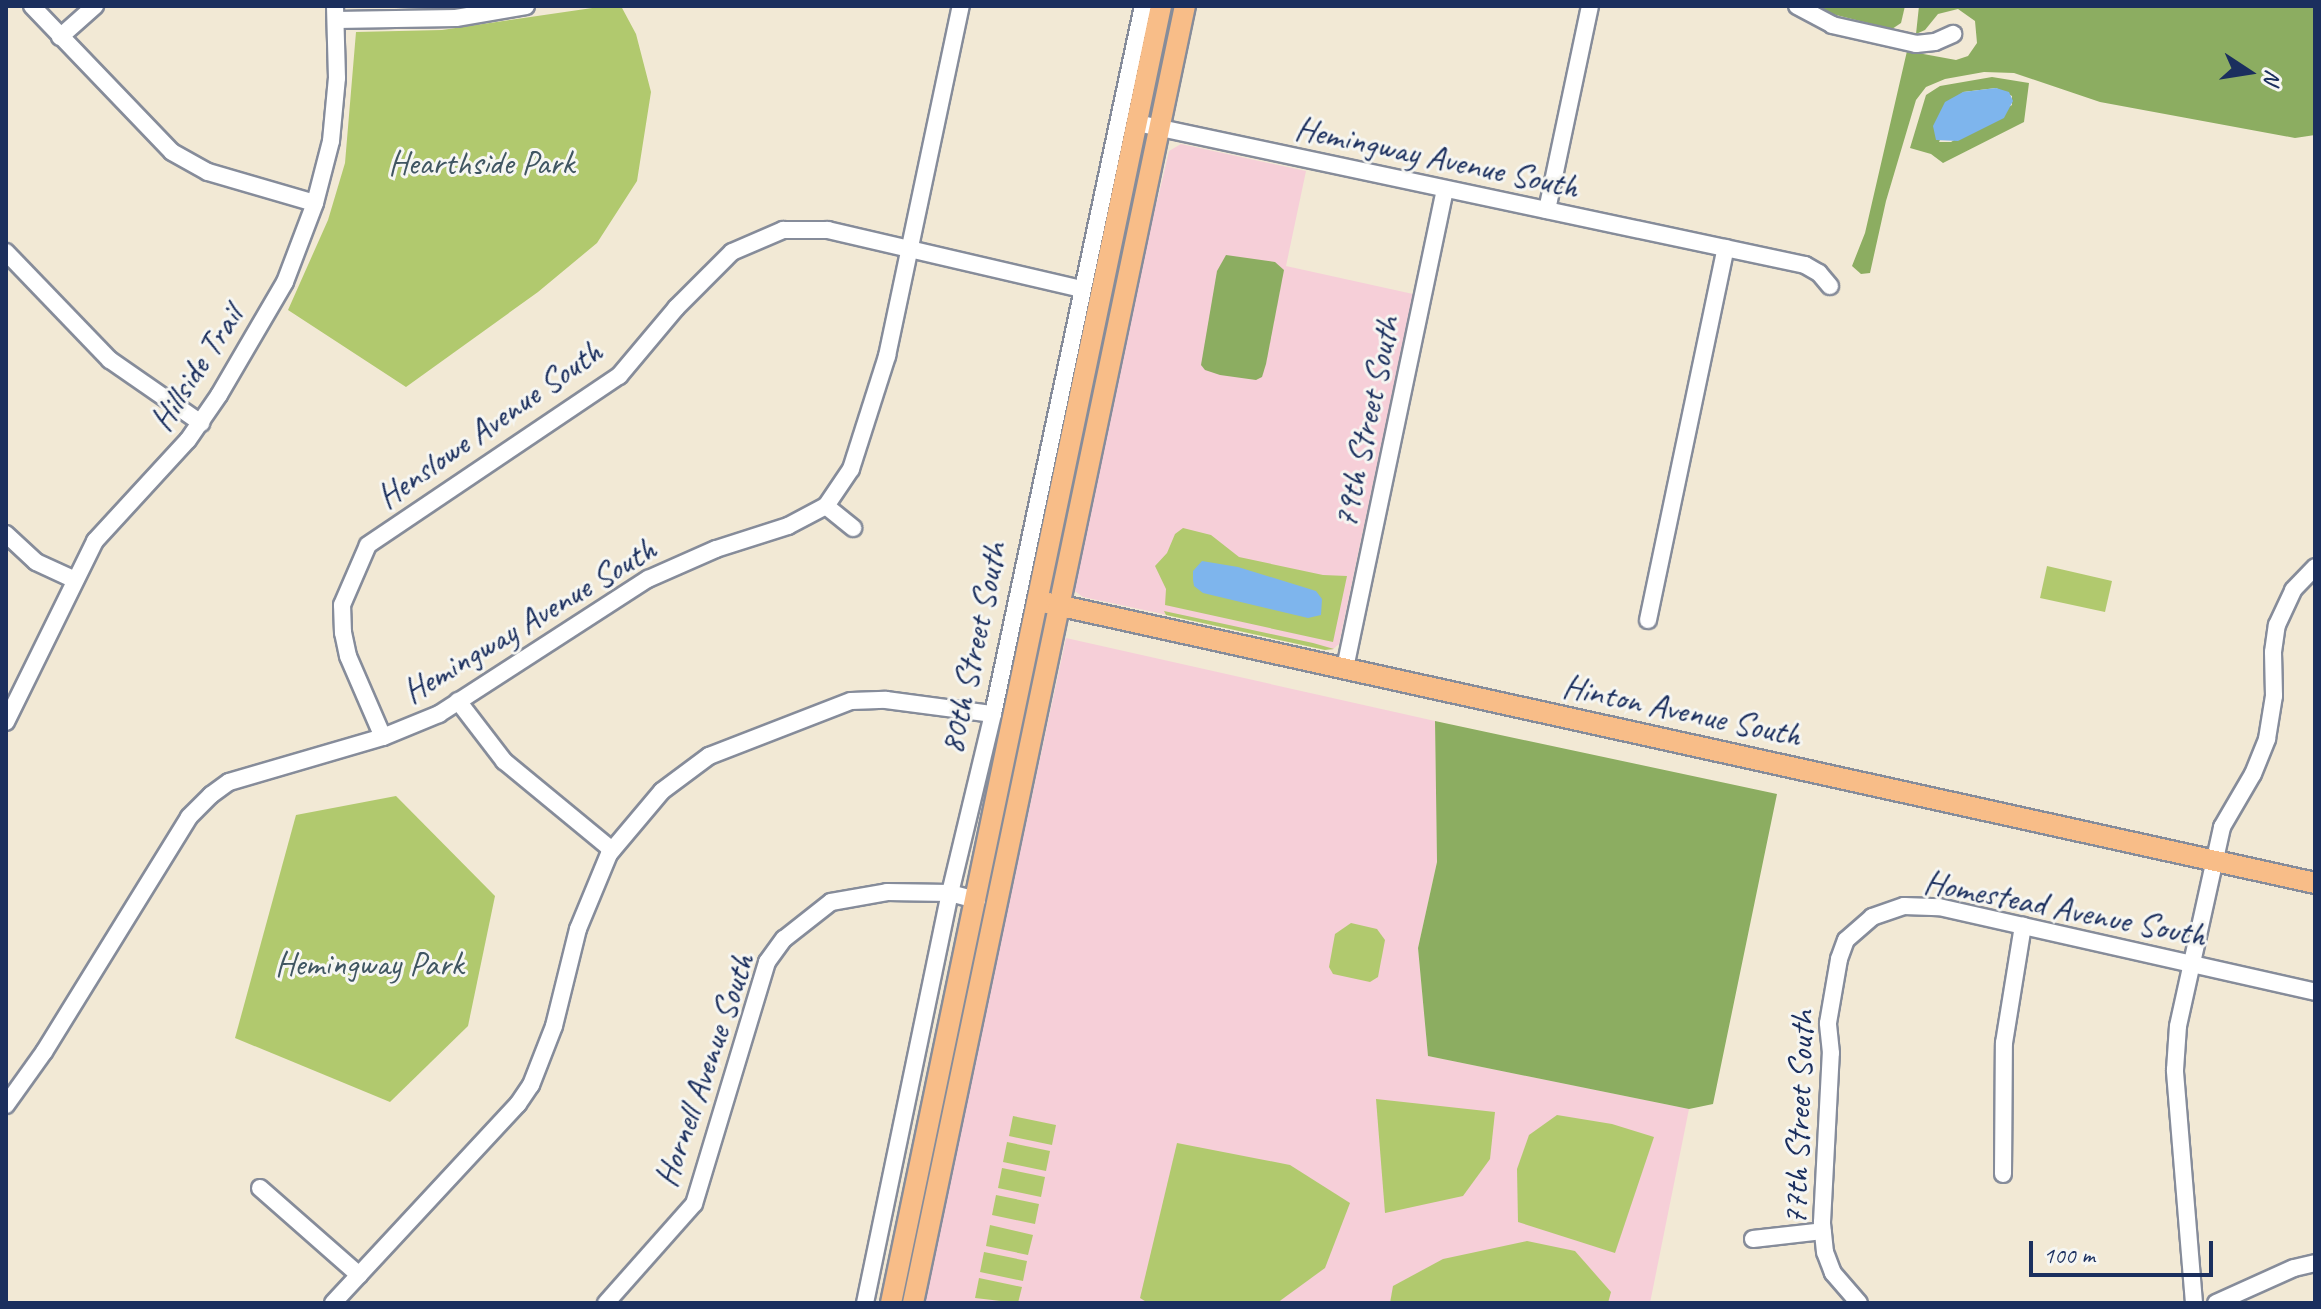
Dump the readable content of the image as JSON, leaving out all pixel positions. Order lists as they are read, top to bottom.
{
  "streets": {
    "main road": ["80th Street South", "Hinton Avenue South"],
    "street": [
      "Hemingway Avenue South",
      "Hillside Trail",
      "79th Street South",
      "Henslowe Avenue South",
      "Homestead Avenue South",
      "Hornell Avenue South",
      "77th Street South"
    ]
  },
  "crossings": [
    ["Hemingway Avenue South", "79th Street South"],
    ["Hemingway Avenue South", "Henslowe Avenue South"],
    ["Hemingway Avenue South", "80th Street South"],
    ["79th Street South", "Hinton Avenue South"],
    ["Henslowe Avenue South", "80th Street South"],
    ["80th Street South", "Hinton Avenue South"],
    ["80th Street South", "Hornell Avenue South"],
    ["Homestead Avenue South", "77th Street South"]
  ],
  "parks": ["Hearthside Park", "Hemingway Park"],
  "scale_bar": "100 m",
  "north": "right"
}
